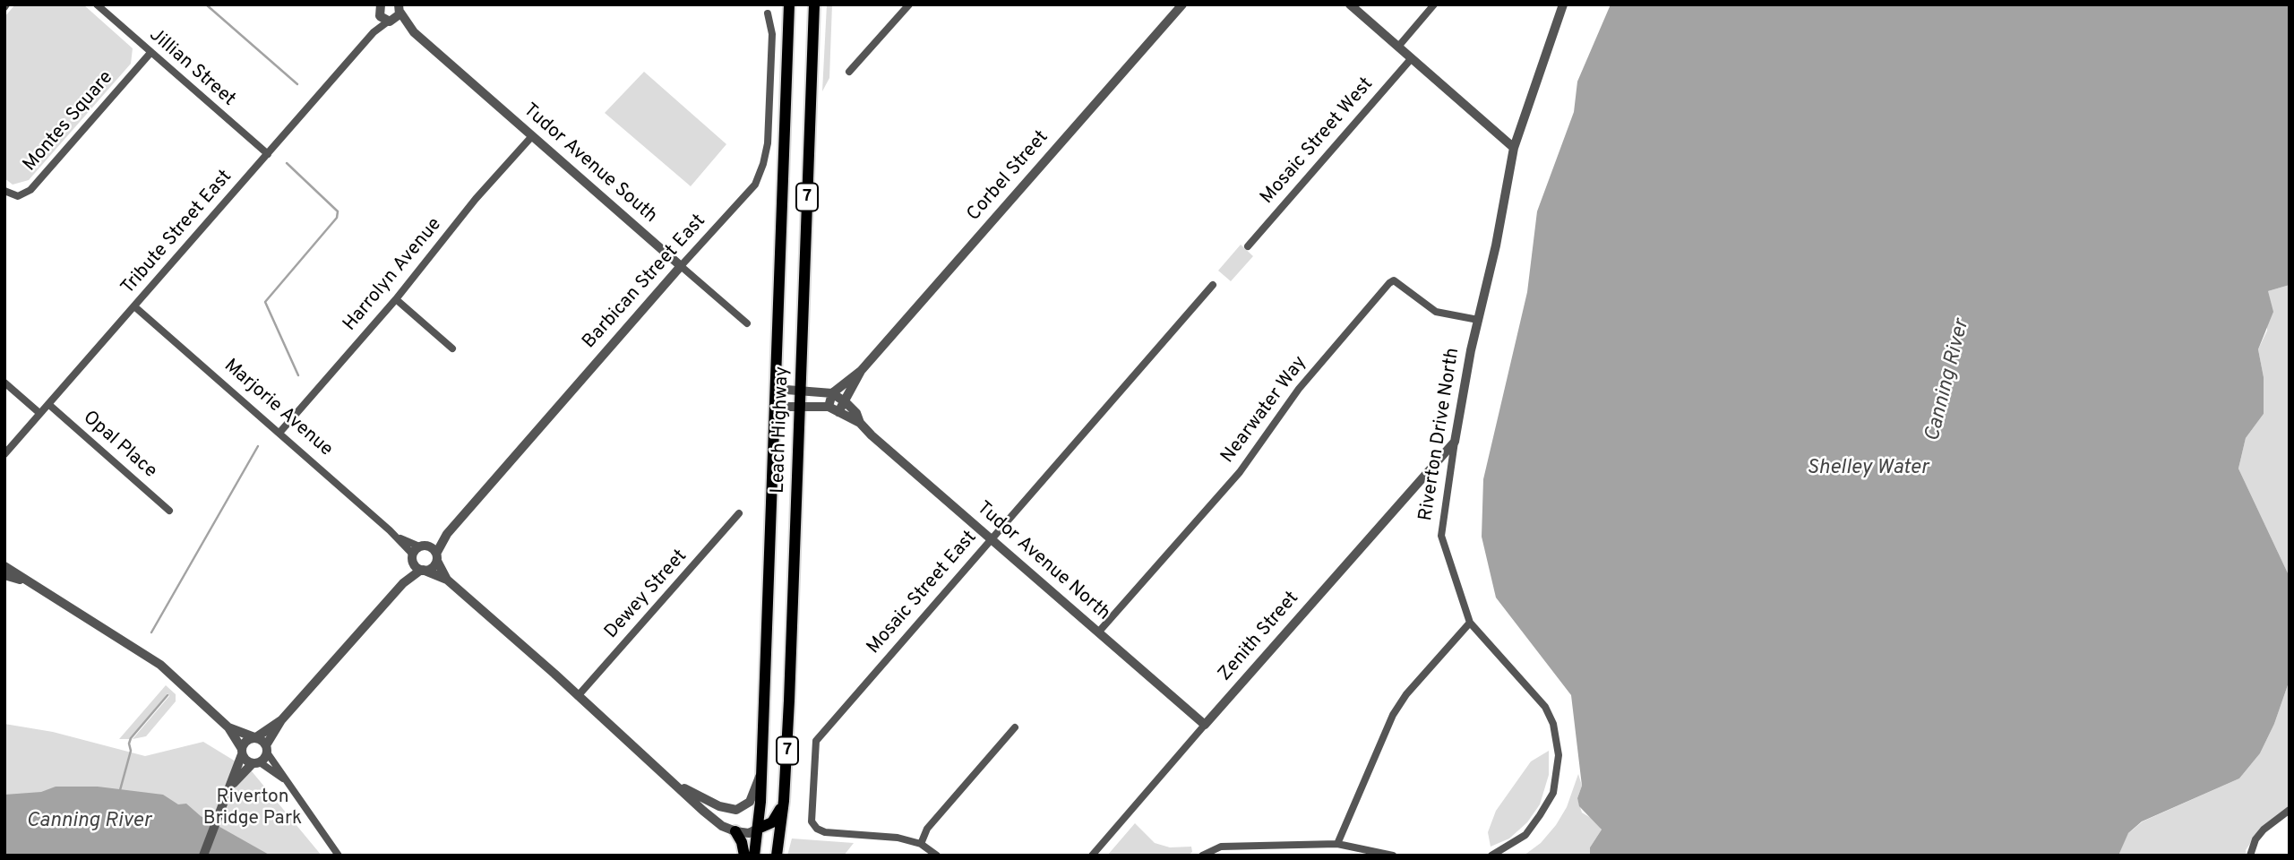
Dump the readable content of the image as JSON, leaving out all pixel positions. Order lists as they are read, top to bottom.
{
  "streets": {
    "highway": ["7", "Leach Highway"],
    "street": [
      "Jillian Street",
      "Montes Square",
      "Mosaic Street West",
      "Tudor Avenue South",
      "Corbel Street",
      "Tribute Street East",
      "Harrolyn Avenue",
      "Barbican Street East",
      "Marjorie Avenue",
      "Nearwater Way",
      "Riverton Drive North",
      "Opal Place",
      "Tudor Avenue North",
      "Mosaic Street East",
      "Dewey Street",
      "Zenith Street"
    ]
  },
  "crossings": [
    ["Jillian Street", "Montes Square"],
    ["Jillian Street", "Tribute Street East"],
    ["Tudor Avenue South", "Tribute Street East"],
    ["Tudor Avenue South", "Harrolyn Avenue"],
    ["Tudor Avenue South", "Barbican Street East"],
    ["Corbel Street", "Tudor Avenue North"],
    ["Tribute Street East", "Marjorie Avenue"],
    ["Tribute Street East", "Opal Place"],
    ["Harrolyn Avenue", "Marjorie Avenue"],
    ["Barbican Street East", "Marjorie Avenue"],
    ["Marjorie Avenue", "Leach Highway"],
    ["Marjorie Avenue", "Dewey Street"],
    ["Nearwater Way", "Riverton Drive North"],
    ["Nearwater Way", "Tudor Avenue North"],
    ["Leach Highway", "Tudor Avenue North"],
    ["Riverton Drive North", "Zenith Street"],
    ["Tudor Avenue North", "Mosaic Street East"],
    ["Tudor Avenue North", "Zenith Street"]
  ],
  "water": ["Canning River", "Shelley Water"],
  "parks": ["Riverton Bridge Park"]
}
